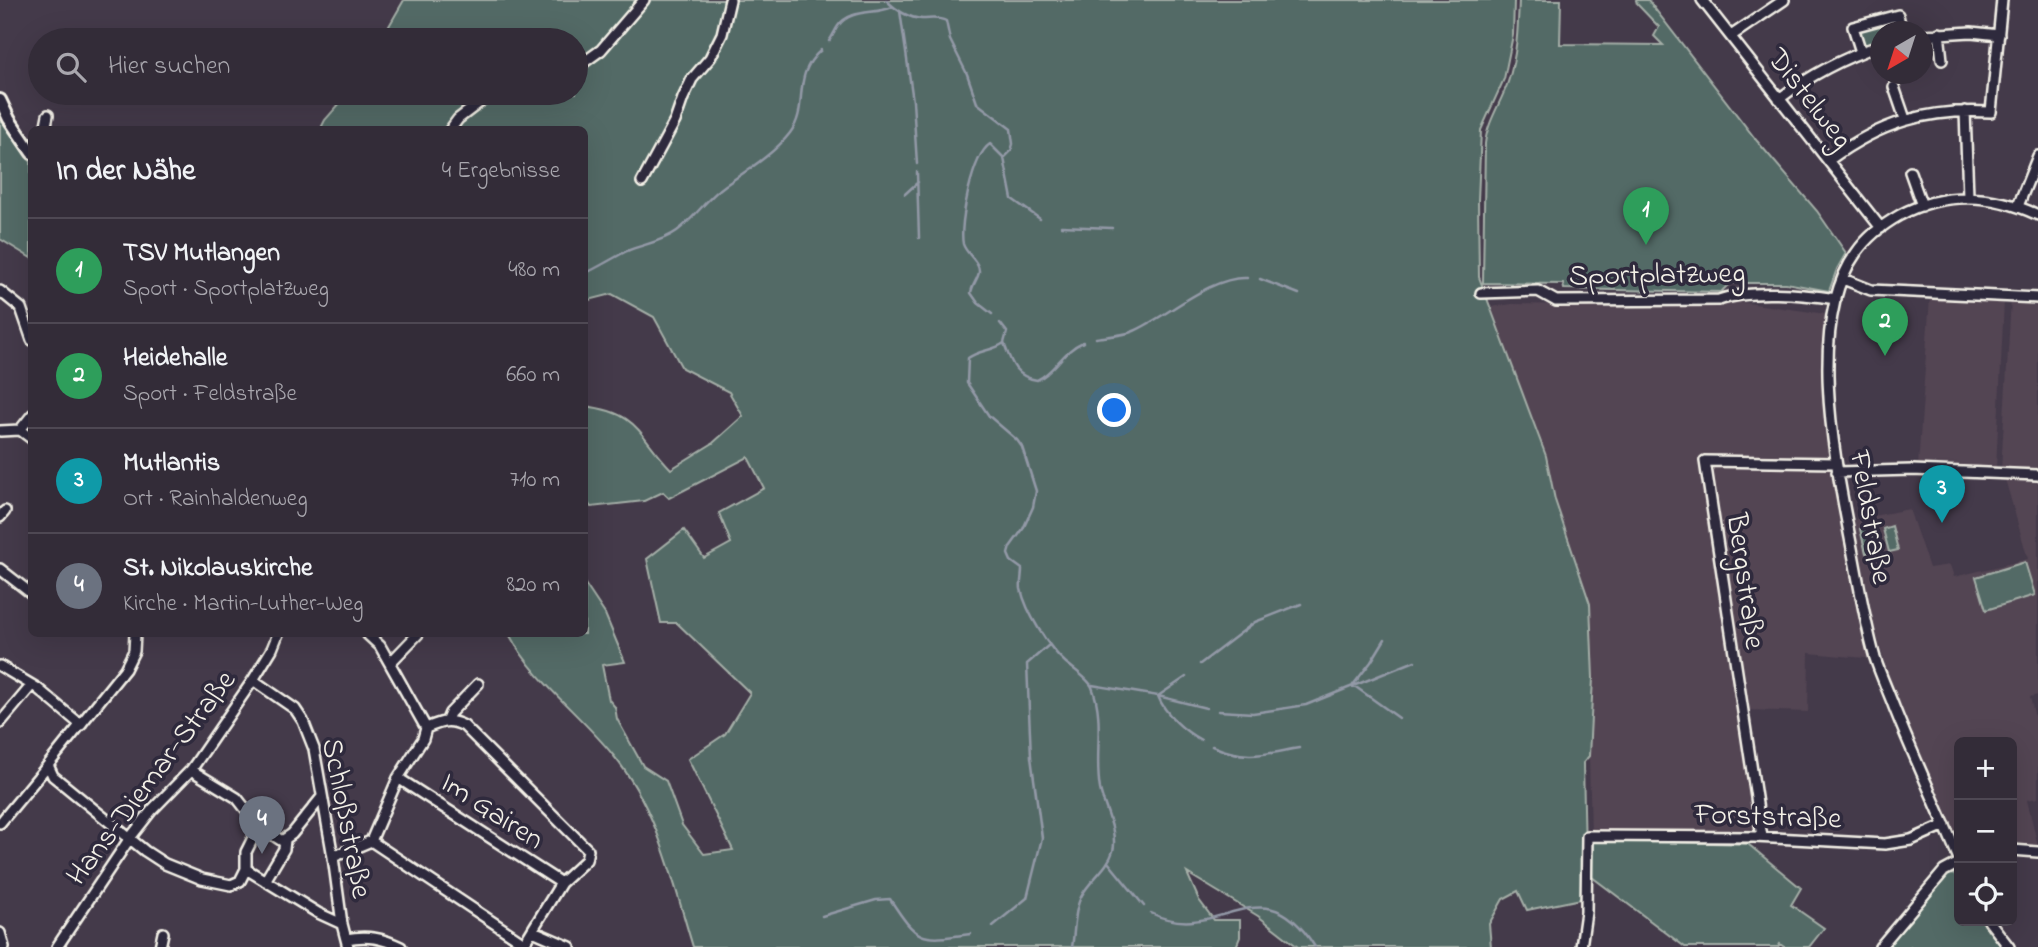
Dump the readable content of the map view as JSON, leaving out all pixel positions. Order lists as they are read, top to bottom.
{
  "streets": {
    "street": [
      "Distelweg",
      "Sportplatzweg",
      "Feldstraße",
      "Bergstraße",
      "Hans-Diemar-Straße",
      "Im Gairen",
      "Forststraße",
      "Schloßstraße"
    ]
  },
  "crossings": [
    ["Distelweg", "Feldstraße"],
    ["Sportplatzweg", "Feldstraße"],
    ["Feldstraße", "Bergstraße"],
    ["Feldstraße", "Forststraße"],
    ["Bergstraße", "Forststraße"],
    ["Hans-Diemar-Straße", "Schloßstraße"]
  ],
  "north": "bottom left",
  "page": {
    "search": "Hier suchen",
    "heading": ["In der Nähe", "4 Ergebnisse"],
    "pins": [
      "1",
      "2",
      "3",
      "4"
    ],
    "list": [
      {
        "mark": "1",
        "name": "TSV Mutlangen",
        "note": "Sport · Sportplatzweg",
        "value": "480 m"
      },
      {
        "mark": "2",
        "name": "Heidehalle",
        "note": "Sport · Feldstraße",
        "value": "660 m"
      },
      {
        "mark": "3",
        "name": "Mutlantis",
        "note": "Ort · Rainhaldenweg",
        "value": "710 m"
      },
      {
        "mark": "4",
        "name": "St. Nikolauskirche",
        "note": "Kirche · Martin-Luther-Weg",
        "value": "820 m"
      }
    ],
    "map_buttons": ["+", "−"]
  }
}
